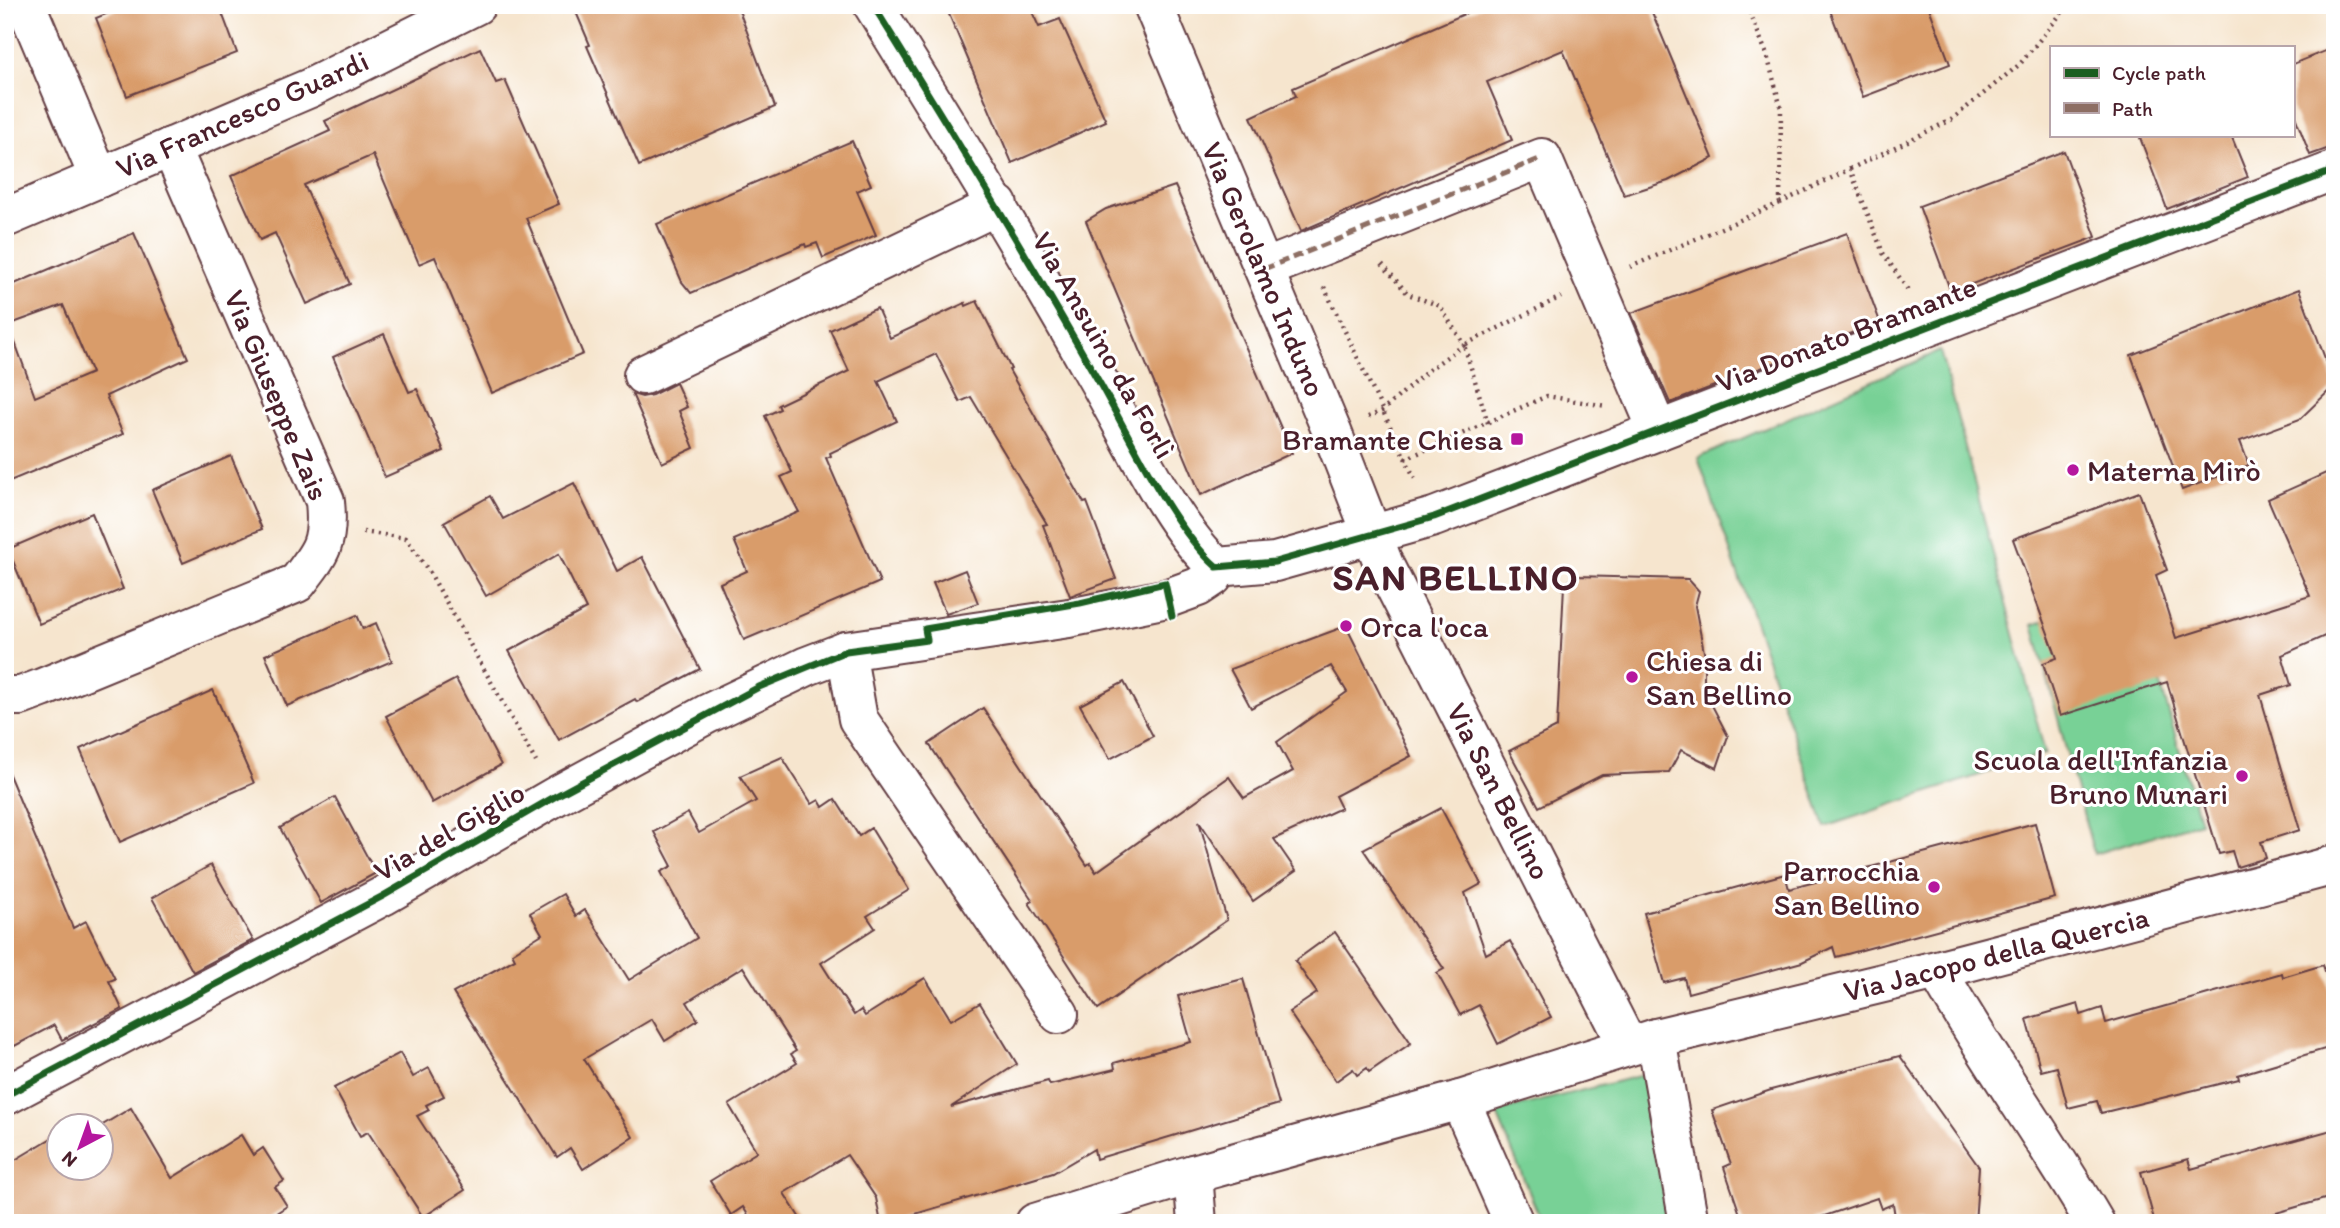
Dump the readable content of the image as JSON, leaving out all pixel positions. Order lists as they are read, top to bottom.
{
  "streets": {
    "street": [
      "Via Francesco Guardi",
      "Via Gerolamo Induno",
      "Via Donato Bramante",
      "Via Ansuino da Forlì",
      "Via Giuseppe Zais",
      "Via San Bellino",
      "Via del Giglio",
      "Via Jacopo della Quercia"
    ]
  },
  "crossings": [
    ["Via Francesco Guardi", "Via Giuseppe Zais"],
    ["Via Gerolamo Induno", "Via Donato Bramante"],
    ["Via Gerolamo Induno", "Via San Bellino"],
    ["Via Donato Bramante", "Via San Bellino"],
    ["Via Ansuino da Forlì", "Via del Giglio"],
    ["Via Giuseppe Zais", "Via del Giglio"],
    ["Via San Bellino", "Via Jacopo della Quercia"]
  ],
  "districts": ["SAN BELLINO"],
  "places": {
    "transit": ["Bramante Chiesa"],
    "other": [
      "Materna Mirò",
      "Orca l'oca",
      "Chiesa di San Bellino",
      "Scuola dell'Infanzia Bruno Munari",
      "Parrocchia San Bellino"
    ]
  },
  "legend": ["Cycle path", "Path"],
  "north": "bottom left"
}
